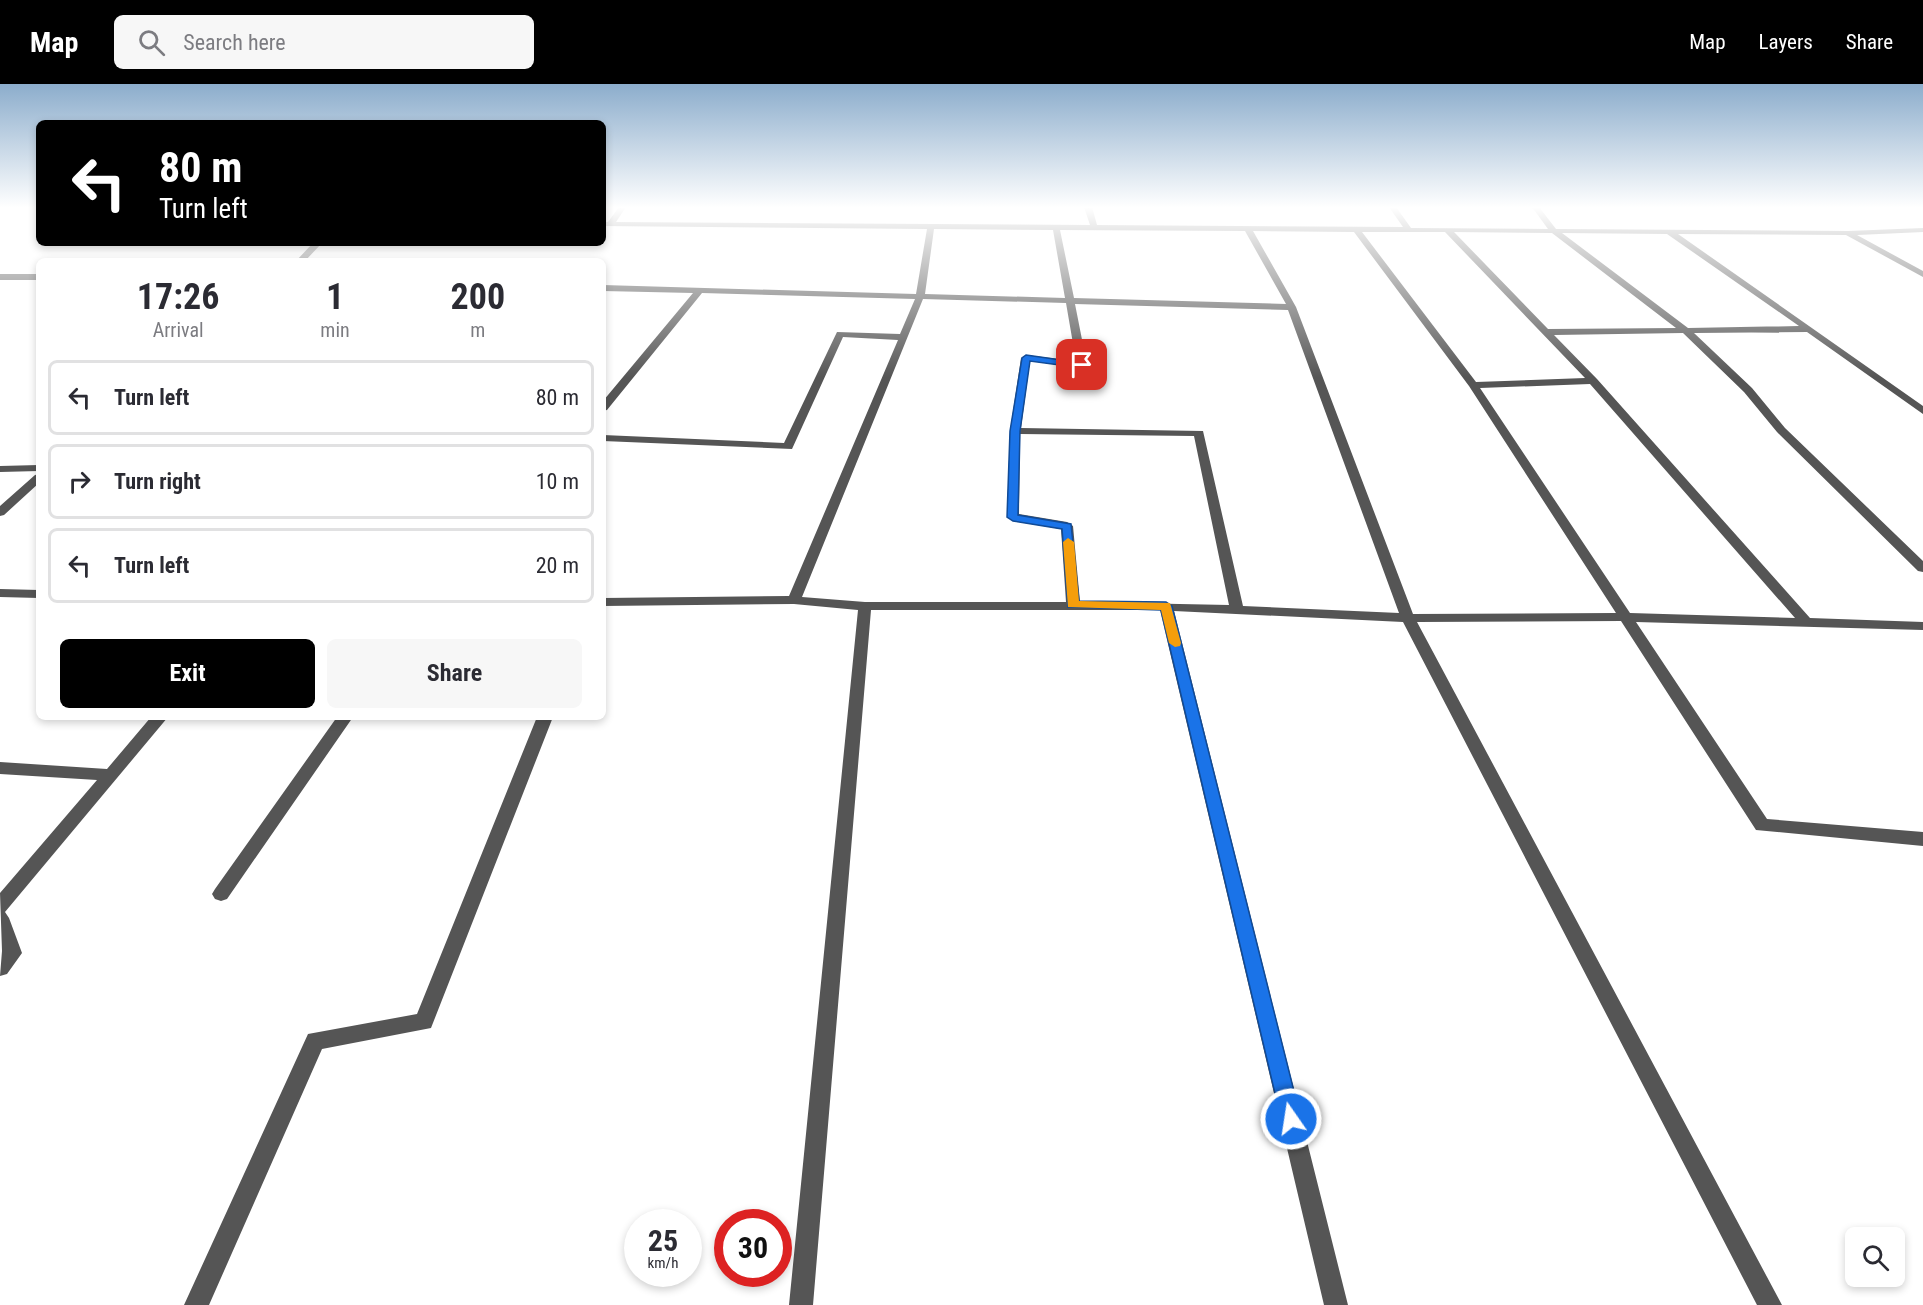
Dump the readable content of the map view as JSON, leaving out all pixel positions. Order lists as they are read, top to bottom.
{
  "page": {
    "header": "Map",
    "search": "Search here",
    "nav": ["Map", "Layers", "Share"],
    "turn": ["80 m", "Turn left"],
    "eta": [
      "17:26",
      "Arrival",
      "1",
      "min",
      "200",
      "m"
    ],
    "list": [
      {
        "name": "Turn left",
        "value": "80 m"
      },
      {
        "name": "Turn right",
        "value": "10 m"
      },
      {
        "name": "Turn left",
        "value": "20 m"
      }
    ],
    "buttons": ["Exit", "Share"],
    "speed": "25 km/h",
    "limit": "30"
  }
}
